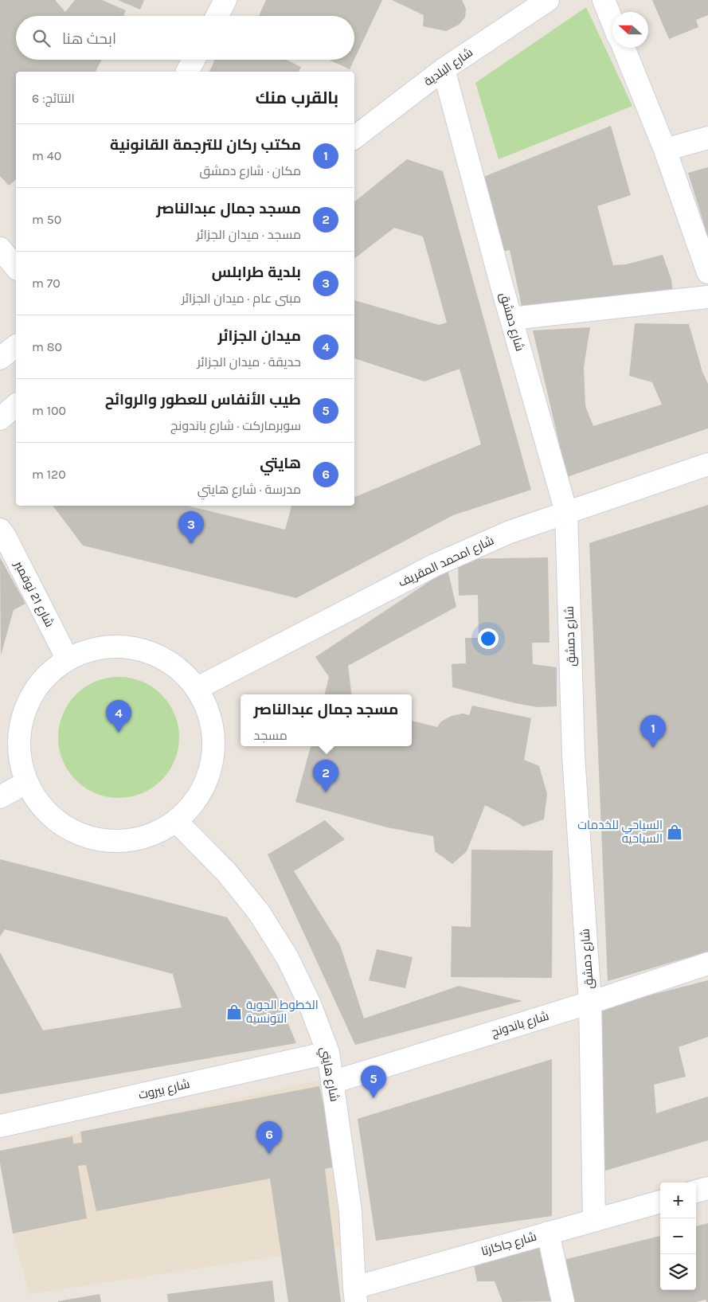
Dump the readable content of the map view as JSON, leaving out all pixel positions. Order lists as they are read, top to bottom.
{
  "streets": {
    "street": [
      "شارع البلدية",
      "شارع دمشق",
      "شارع امحمد المقريف",
      "شارع 21 نوفمبر",
      "شارع باندونج",
      "شارع هايتي",
      "شارع بيروت",
      "شارع جاكارتا"
    ]
  },
  "crossings": [
    ["شارع البلدية", "شارع دمشق"],
    ["شارع دمشق", "شارع امحمد المقريف"],
    ["شارع دمشق", "شارع باندونج"],
    ["شارع دمشق", "شارع جاكارتا"],
    ["شارع باندونج", "شارع هايتي"],
    ["شارع هايتي", "شارع بيروت"],
    ["شارع هايتي", "شارع جاكارتا"]
  ],
  "places": {
    "shop": ["السياحي للخدمات السياحيه", "الخطوط الجوية التونسية"]
  },
  "north": "left",
  "page": {
    "search": "ابحث هنا",
    "heading": ["بالقرب منك", "النتائج: 6"],
    "list": [
      {
        "mark": "1",
        "name": "مكتب ركان للترجمة القانونية",
        "note": "مكان · شارع دمشق",
        "value": "40 m"
      },
      {
        "mark": "2",
        "name": "مسجد جمال عبدالناصر",
        "note": "مسجد · ميدان الجزائر",
        "value": "50 m"
      },
      {
        "mark": "3",
        "name": "بلدية طرابلس",
        "note": "مبنى عام · ميدان الجزائر",
        "value": "70 m"
      },
      {
        "mark": "4",
        "name": "ميدان الجزائر",
        "note": "حديقة · ميدان الجزائر",
        "value": "80 m"
      },
      {
        "mark": "5",
        "name": "طيب الأنفاس للعطور والروائح",
        "note": "سوبرماركت · شارع باندونج",
        "value": "100 m"
      },
      {
        "mark": "6",
        "name": "هايتي",
        "note": "مدرسة · شارع هايتي",
        "value": "120 m"
      }
    ],
    "pins": [
      "3",
      "4",
      "1",
      "2",
      "5",
      "6"
    ],
    "popup": ["مسجد جمال عبدالناصر", "مسجد"],
    "map_buttons": ["+", "−"]
  }
}
